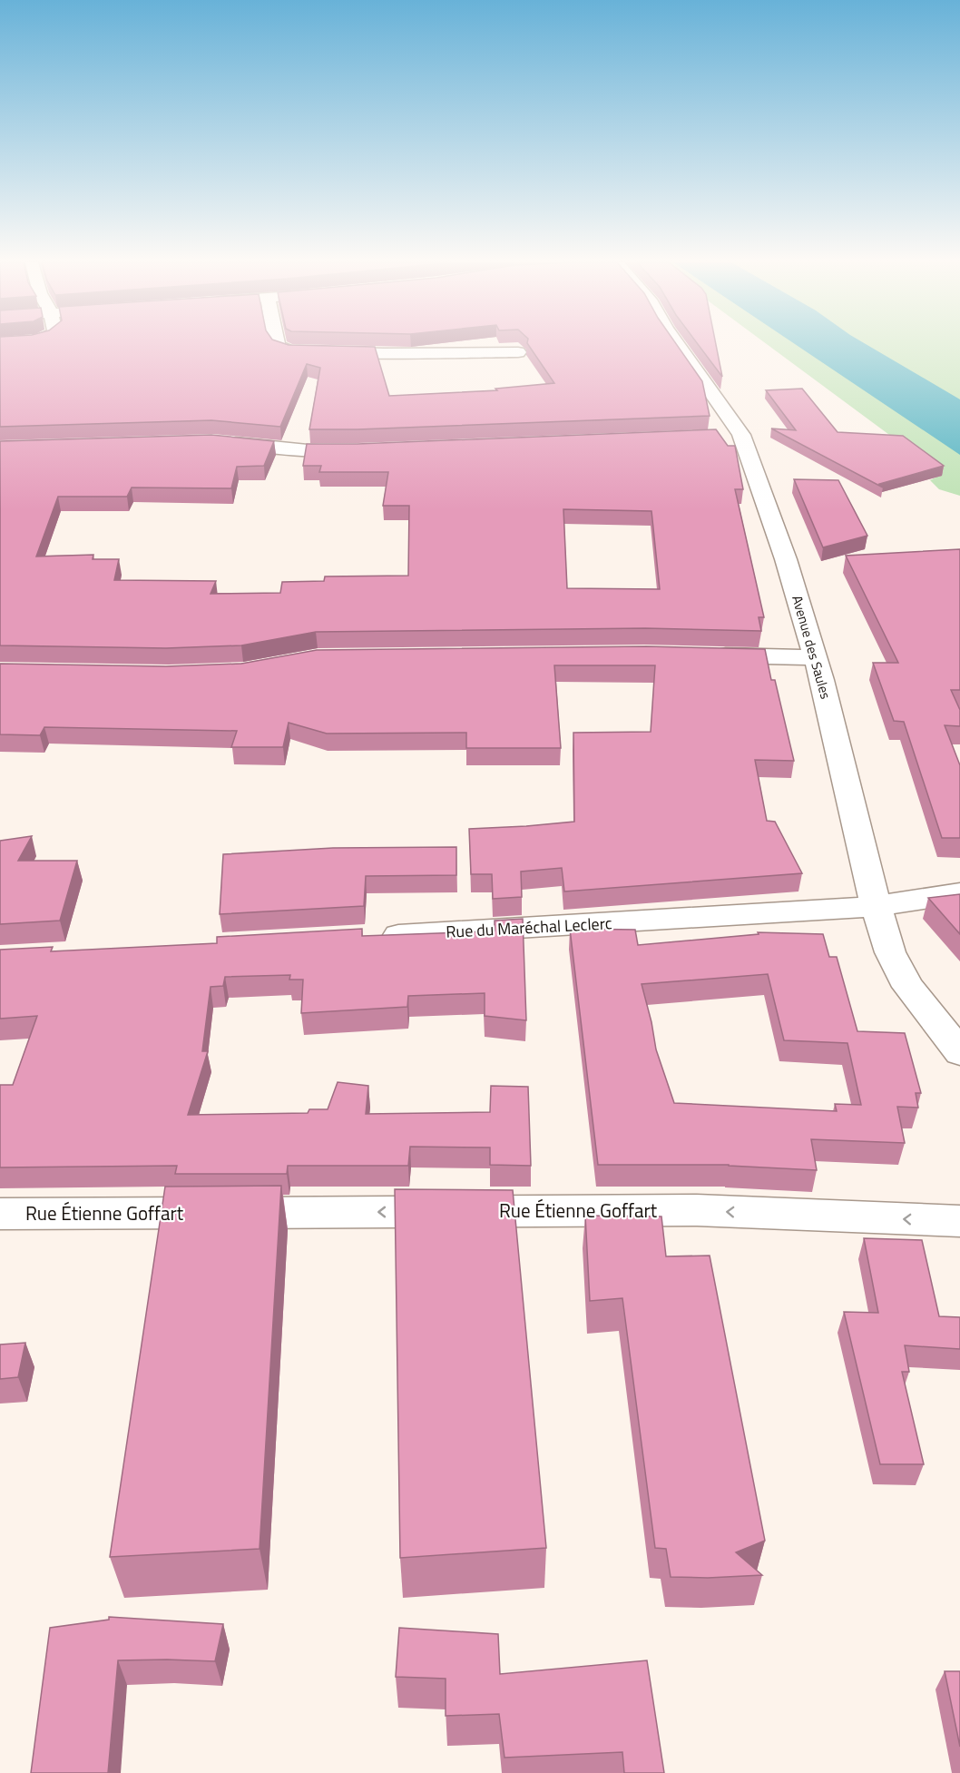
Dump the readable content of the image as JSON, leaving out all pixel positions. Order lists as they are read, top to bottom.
{
  "streets": {
    "street": ["Avenue des Saules", "Rue du Maréchal Leclerc", "Rue Étienne Goffart"]
  },
  "crossings": [
    ["Avenue des Saules", "Rue du Maréchal Leclerc"]
  ],
  "one_way": ["Rue Étienne Goffart"]
}
